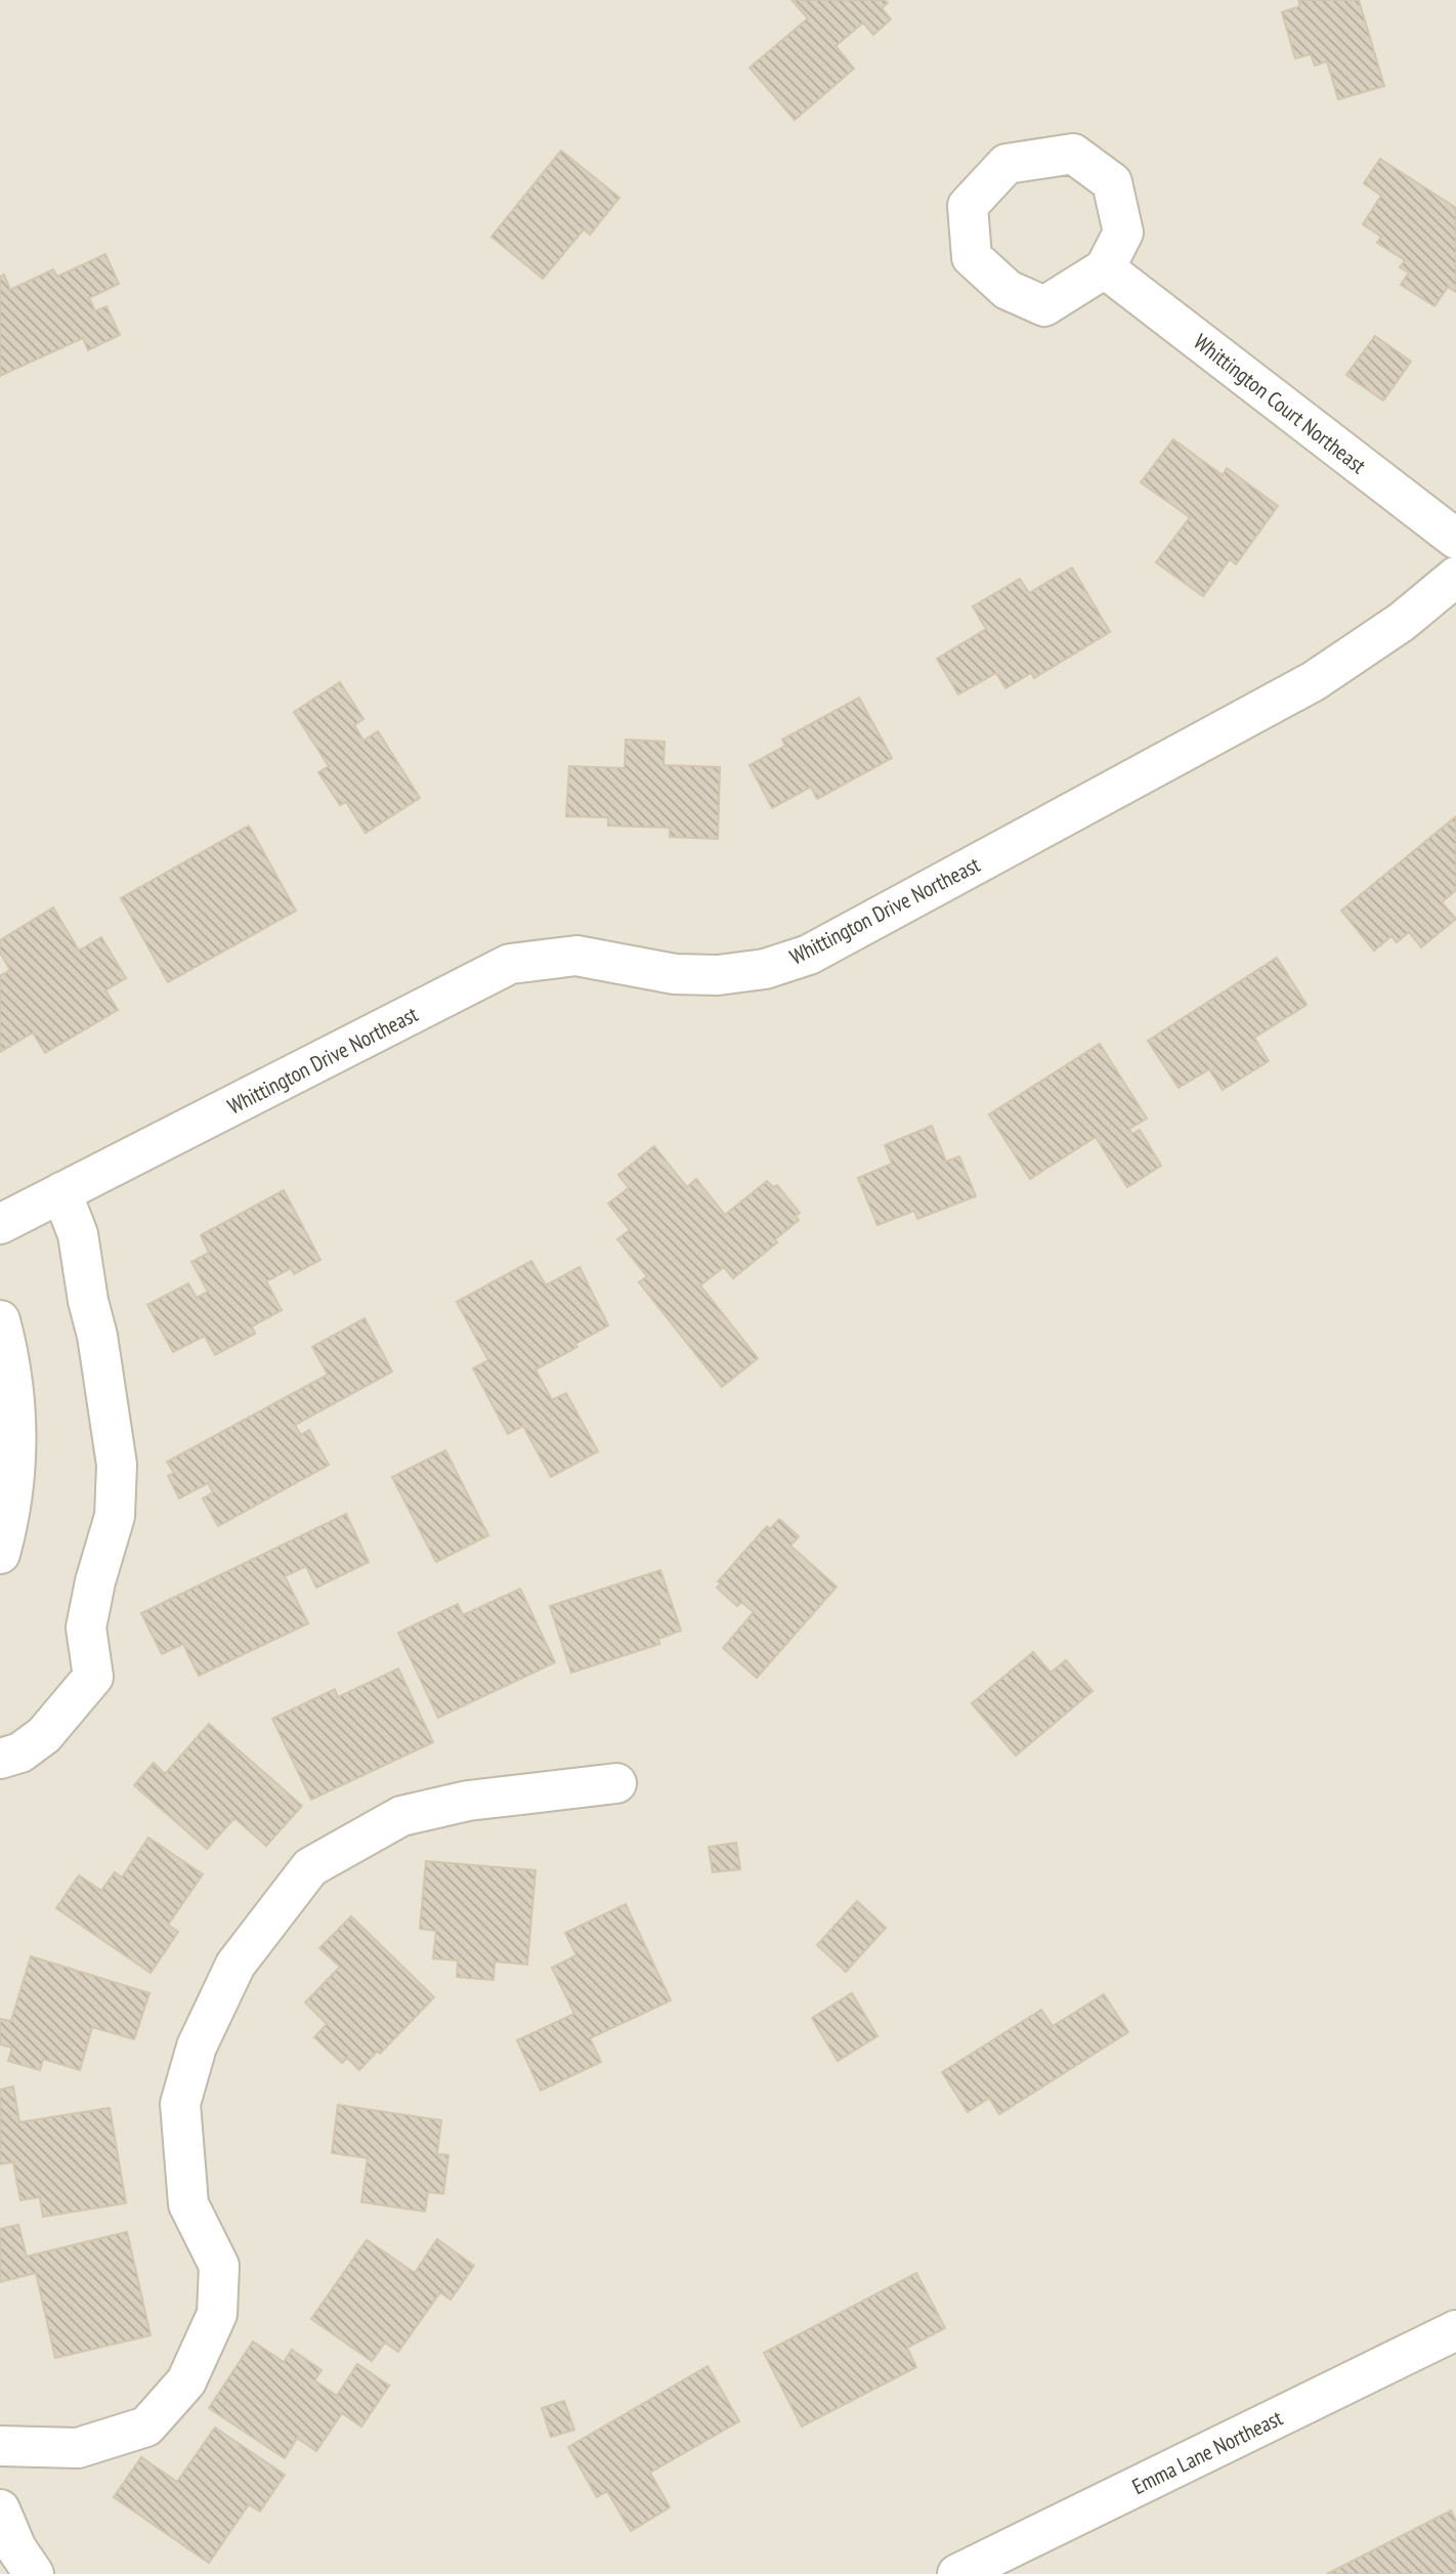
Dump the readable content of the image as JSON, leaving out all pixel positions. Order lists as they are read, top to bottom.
{
  "streets": {
    "street": ["Whittington Court Northeast", "Whittington Drive Northeast", "Emma Lane Northeast"]
  }
}
